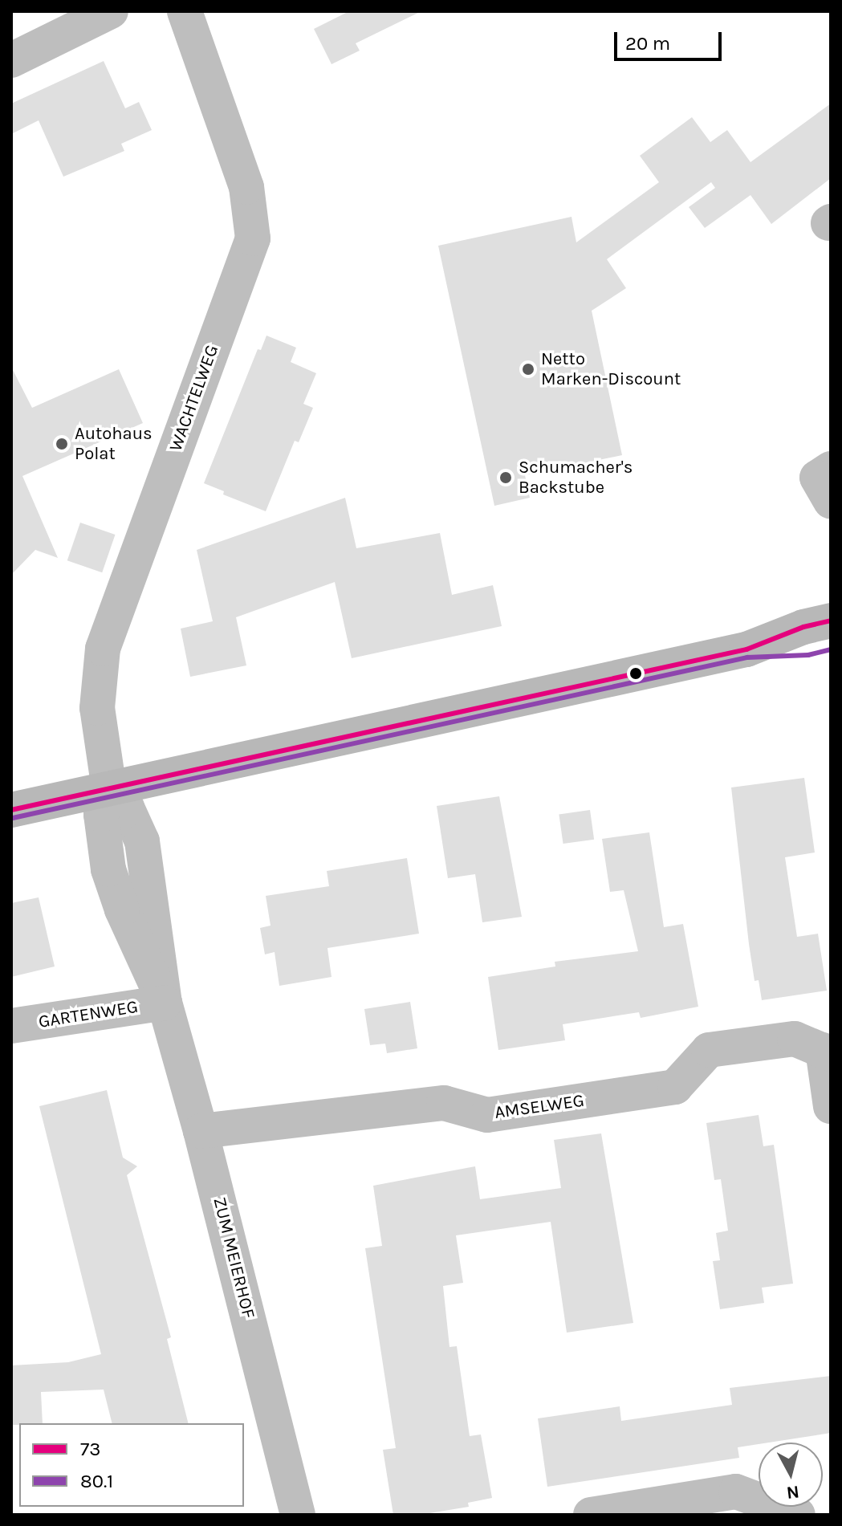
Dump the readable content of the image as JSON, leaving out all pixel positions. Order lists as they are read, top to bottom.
{
  "streets": {
    "street": [
      "WACHTELWEG",
      "GARTENWEG",
      "AMSELWEG",
      "ZUM MEIERHOF"
    ]
  },
  "crossings": [
    ["WACHTELWEG", "ZUM MEIERHOF"],
    ["GARTENWEG", "ZUM MEIERHOF"],
    ["AMSELWEG", "ZUM MEIERHOF"]
  ],
  "places": ["Netto Marken-Discount", "Autohaus Polat", "Schumacher's Backstube"],
  "lines": ["transit line 73", "transit line 80.1"],
  "legend": ["73", "80.1"],
  "scale_bar": "20 m",
  "north": "bottom"
}
